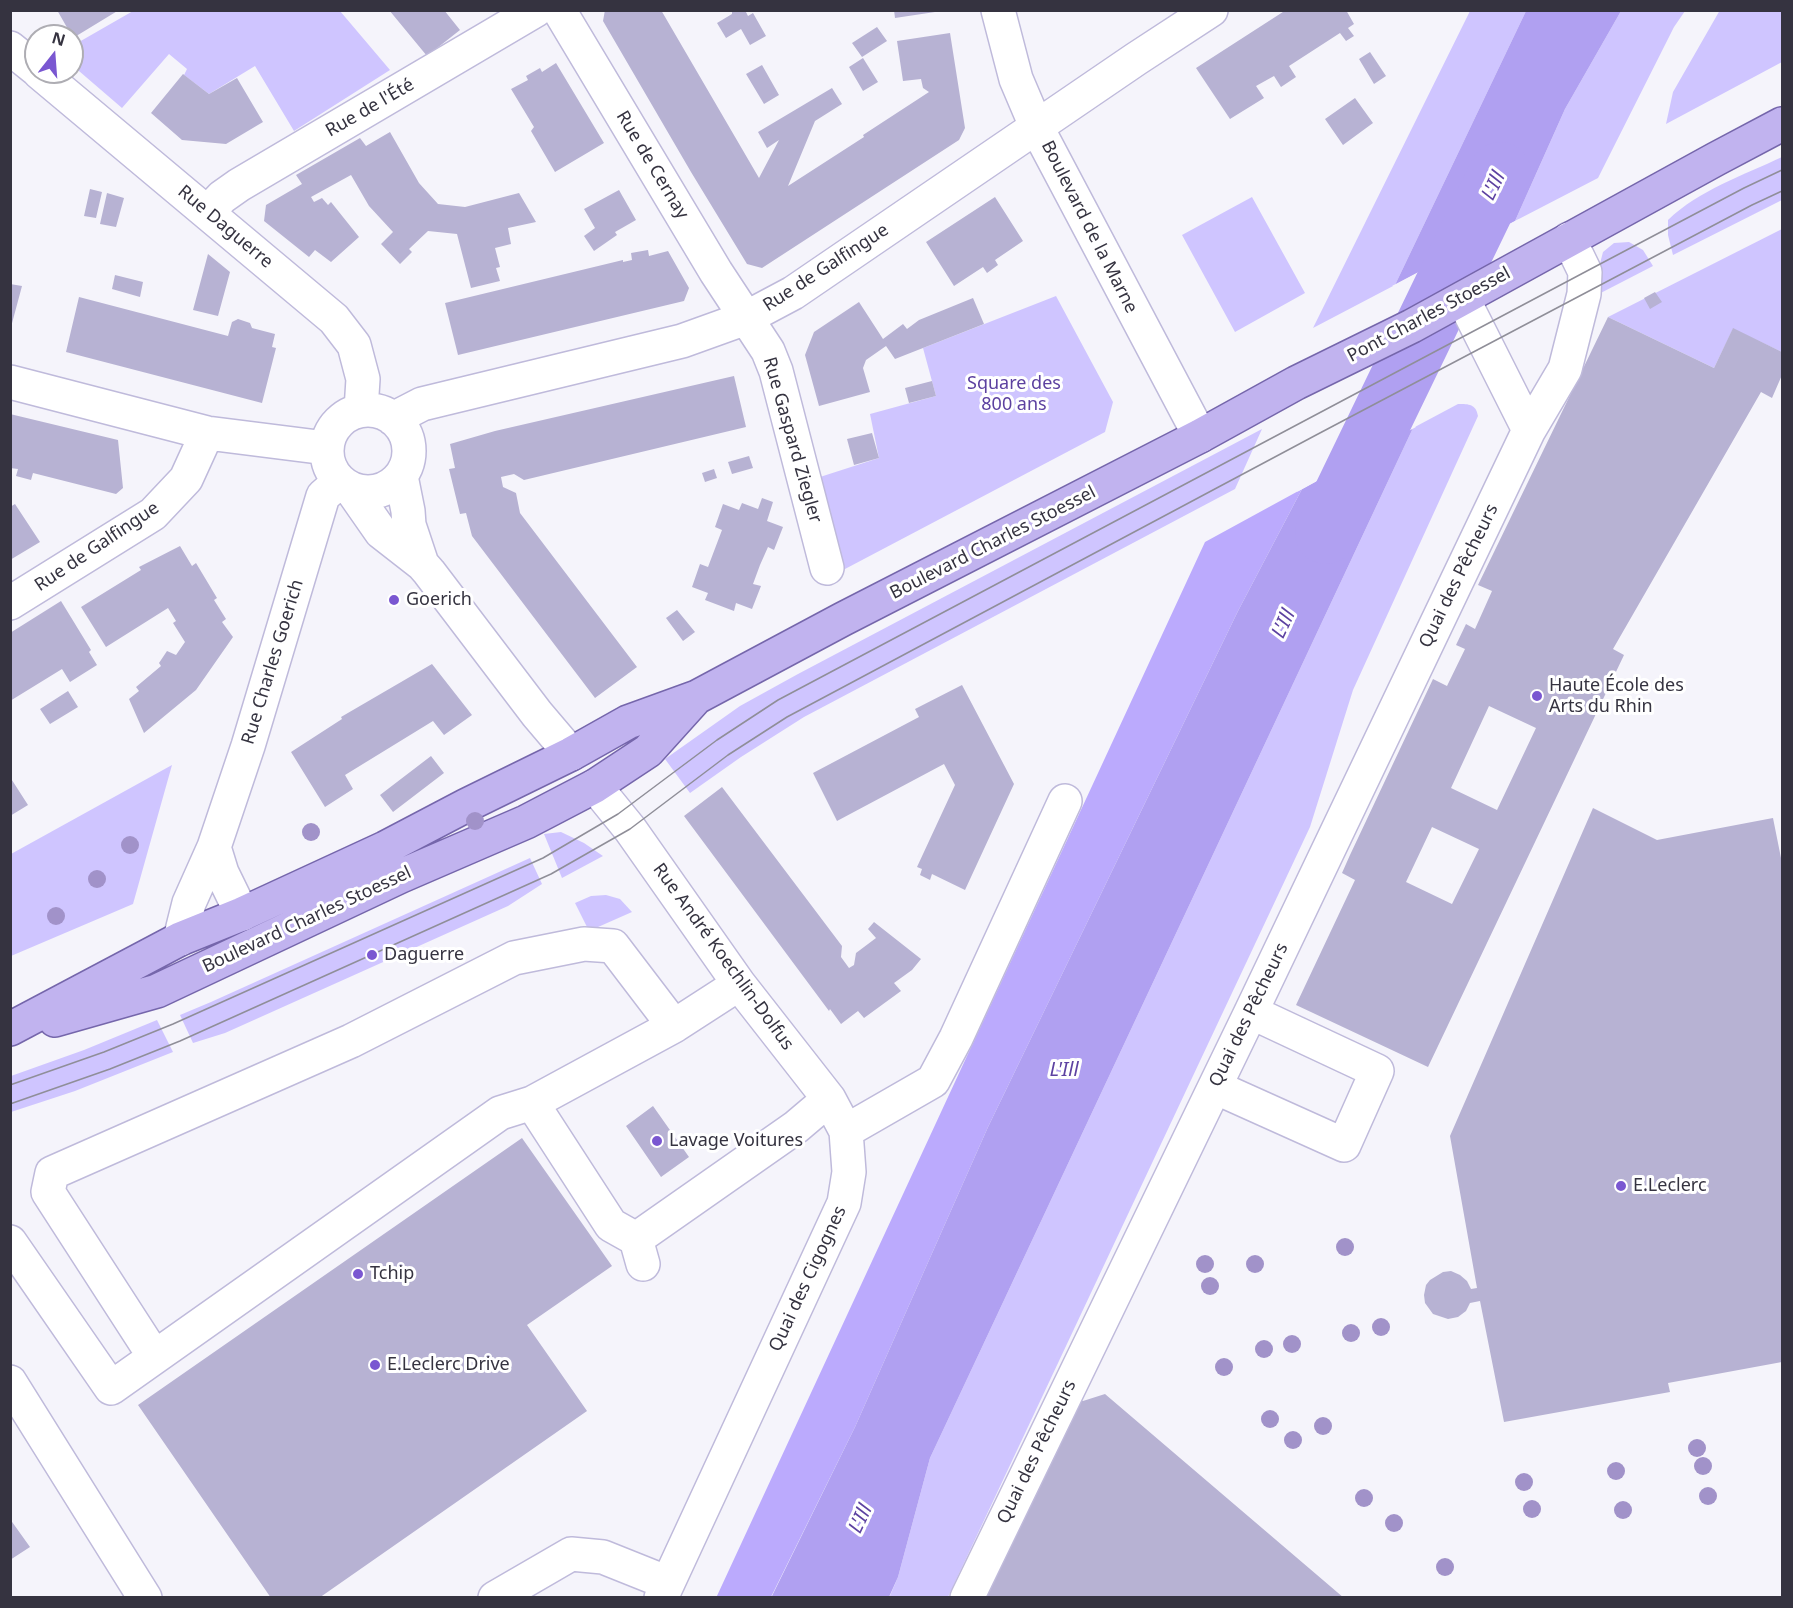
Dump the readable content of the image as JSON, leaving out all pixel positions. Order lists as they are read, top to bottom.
{
  "streets": {
    "main road": ["Pont Charles Stoessel", "Boulevard Charles Stoessel"],
    "street": [
      "Rue de l'Été",
      "Rue de Cernay",
      "Rue Daguerre",
      "Boulevard de la Marne",
      "Rue de Galfingue",
      "Rue Gaspard Ziegler",
      "Quai des Pêcheurs",
      "Rue Charles Goerich",
      "Rue André Koechlin-Dolfus",
      "Quai des Cigognes"
    ]
  },
  "crossings": [
    ["Rue de l'Été", "Rue Daguerre"],
    ["Rue de Cernay", "Rue de Galfingue"],
    ["Rue de Cernay", "Rue Gaspard Ziegler"],
    ["Rue Daguerre", "Rue de Galfingue"],
    ["Rue Daguerre", "Rue Charles Goerich"],
    ["Boulevard de la Marne", "Rue de Galfingue"],
    ["Boulevard de la Marne", "Boulevard Charles Stoessel"],
    ["Rue de Galfingue", "Rue Gaspard Ziegler"],
    ["Rue de Galfingue", "Rue Charles Goerich"],
    ["Pont Charles Stoessel", "Boulevard Charles Stoessel"],
    ["Pont Charles Stoessel", "Quai des Pêcheurs"],
    ["Boulevard Charles Stoessel", "Rue Charles Goerich"],
    ["Boulevard Charles Stoessel", "Rue André Koechlin-Dolfus"],
    ["Rue André Koechlin-Dolfus", "Quai des Cigognes"]
  ],
  "water": ["L'Ill"],
  "parks": ["Square des 800 ans"],
  "places": [
    "Goerich",
    "Haute École des Arts du Rhin",
    "Daguerre",
    "Lavage Voitures",
    "E.Leclerc",
    "Tchip",
    "E.Leclerc Drive"
  ],
  "north": "top"
}
